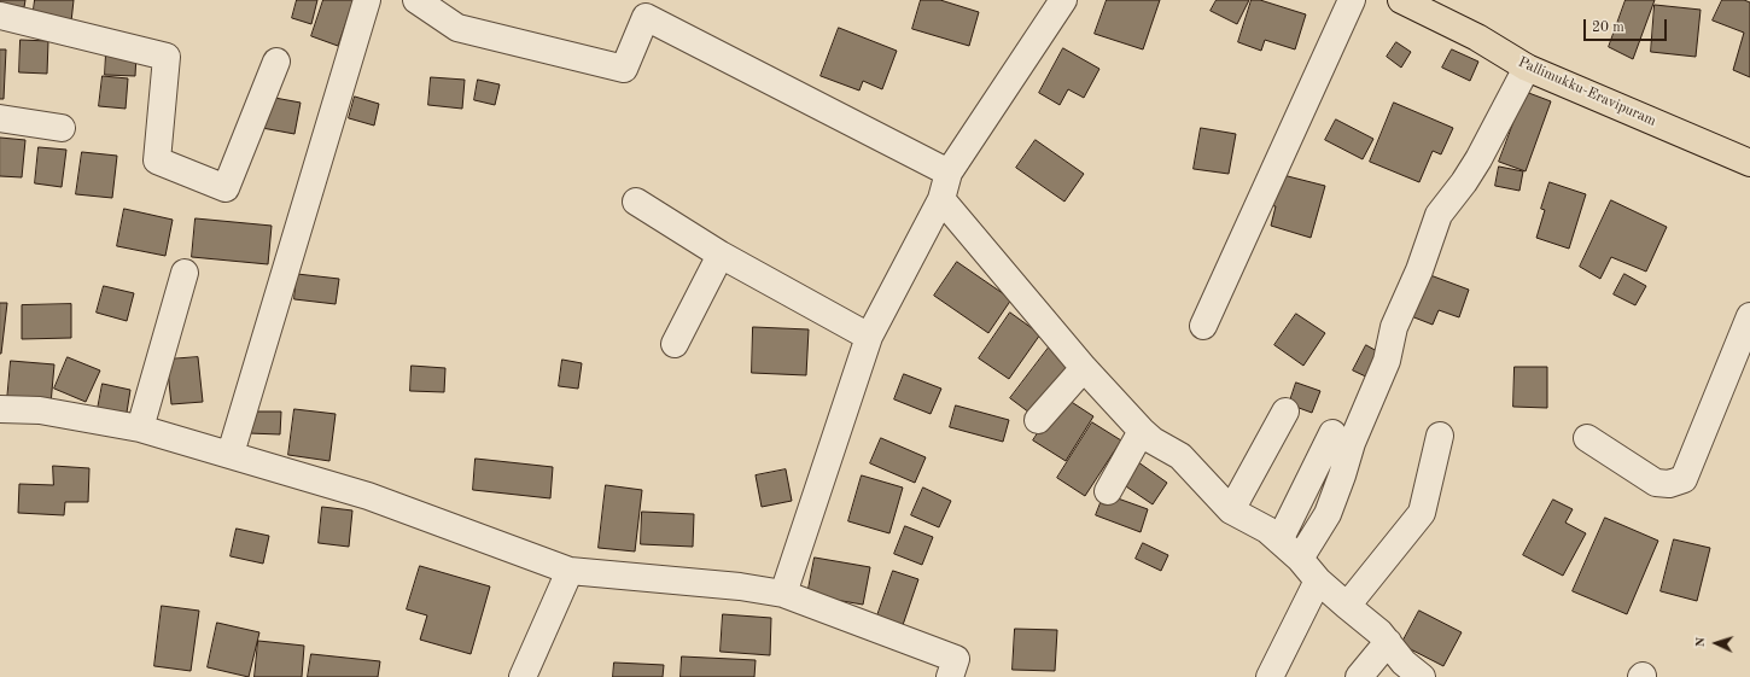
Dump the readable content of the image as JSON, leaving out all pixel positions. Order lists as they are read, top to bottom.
{
  "streets": {
    "main road": ["Pallimukku-Eravipuram"]
  },
  "scale_bar": "20 m",
  "north": "left"
}
